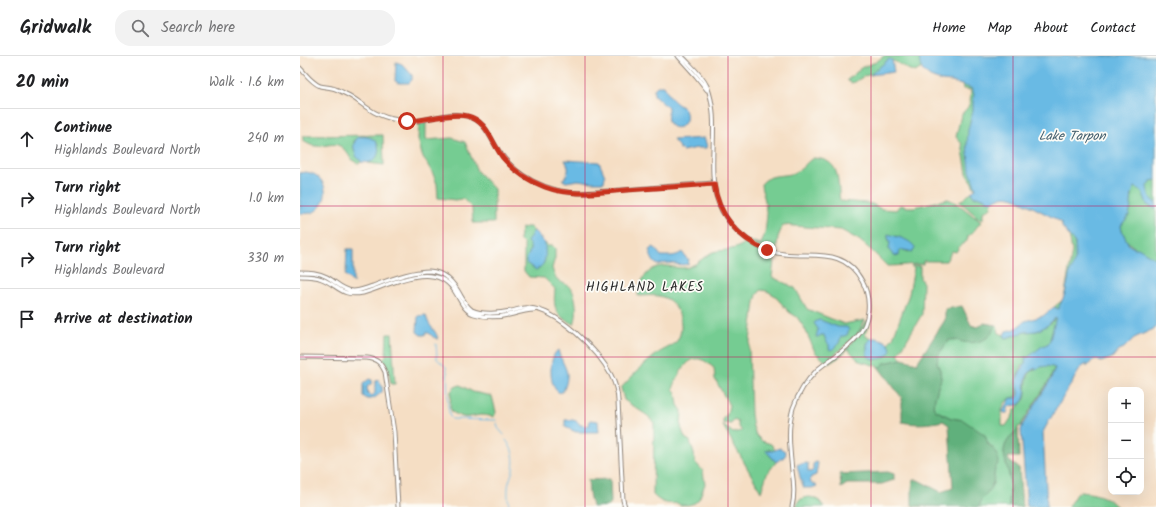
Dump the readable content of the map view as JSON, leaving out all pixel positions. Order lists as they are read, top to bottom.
{
  "districts": ["HIGHLAND LAKES"],
  "water": ["Lake Tarpon"],
  "page": {
    "header": "Gridwalk",
    "search": "Search here",
    "nav": [
      "Home",
      "Map",
      "About",
      "Contact"
    ],
    "heading": ["20 min", "Walk · 1.6 km"],
    "list": [
      ["Continue", "Highlands Boulevard North", "240 m"],
      ["Turn right", "Highlands Boulevard North", "1.0 km"],
      ["Turn right", "Highlands Boulevard", "330 m"],
      "Arrive at destination"
    ],
    "map_buttons": ["+", "−"]
  }
}
